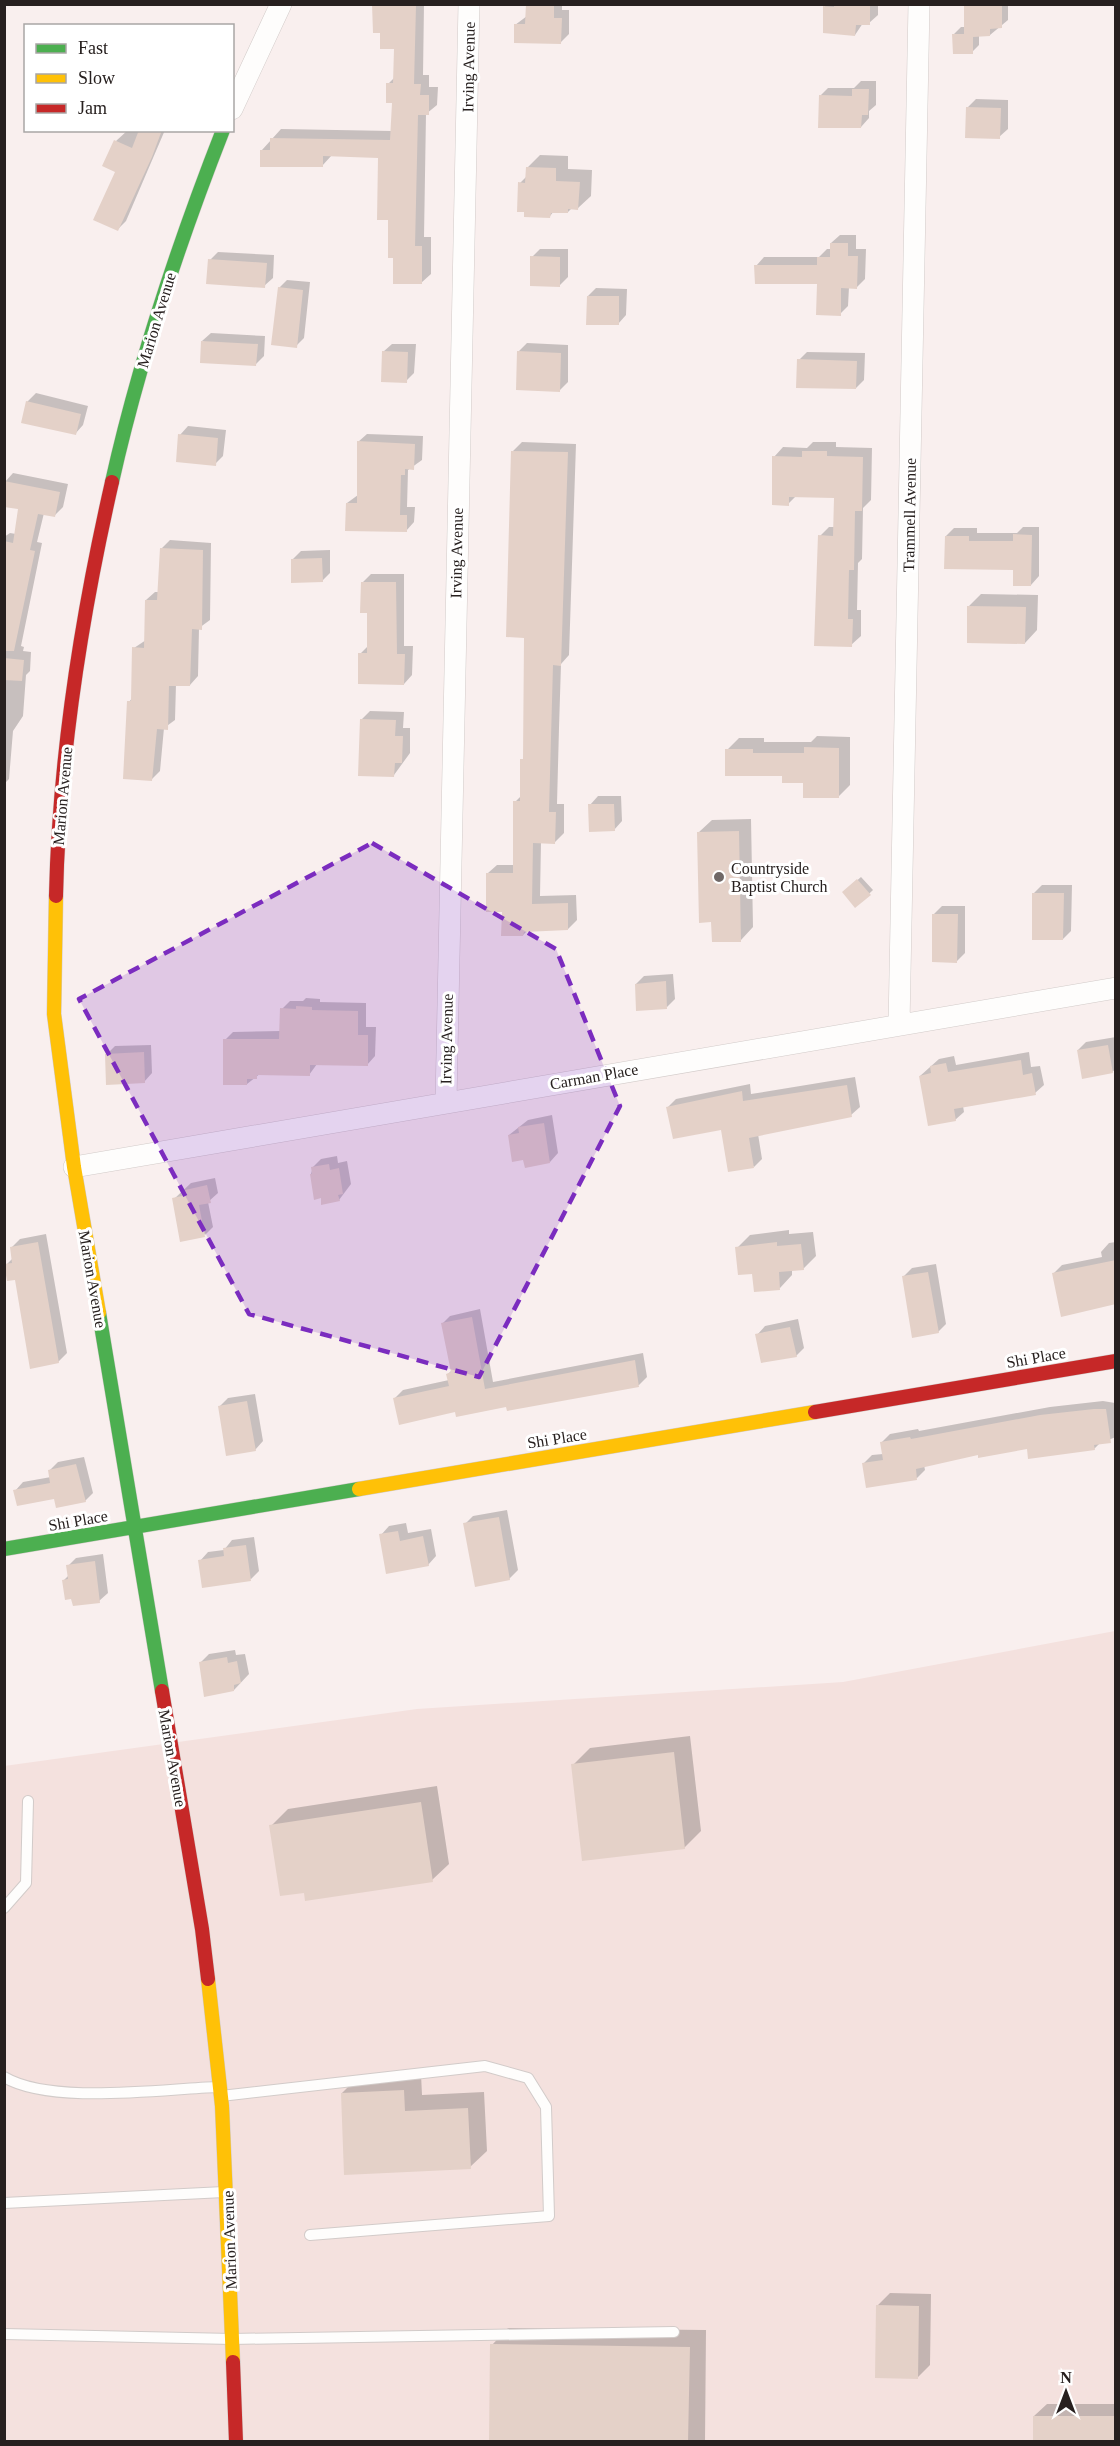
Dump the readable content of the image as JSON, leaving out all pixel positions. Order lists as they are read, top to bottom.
{
  "streets": {
    "street": [
      "Irving Avenue",
      "Marion Avenue",
      "Trammell Avenue",
      "Carman Place",
      "Shi Place"
    ]
  },
  "crossings": [
    ["Irving Avenue", "Carman Place"],
    ["Marion Avenue", "Carman Place"],
    ["Marion Avenue", "Shi Place"],
    ["Trammell Avenue", "Carman Place"]
  ],
  "places": ["Countryside Baptist Church"],
  "legend": ["Fast", "Slow", "Jam"],
  "north": "top"
}
